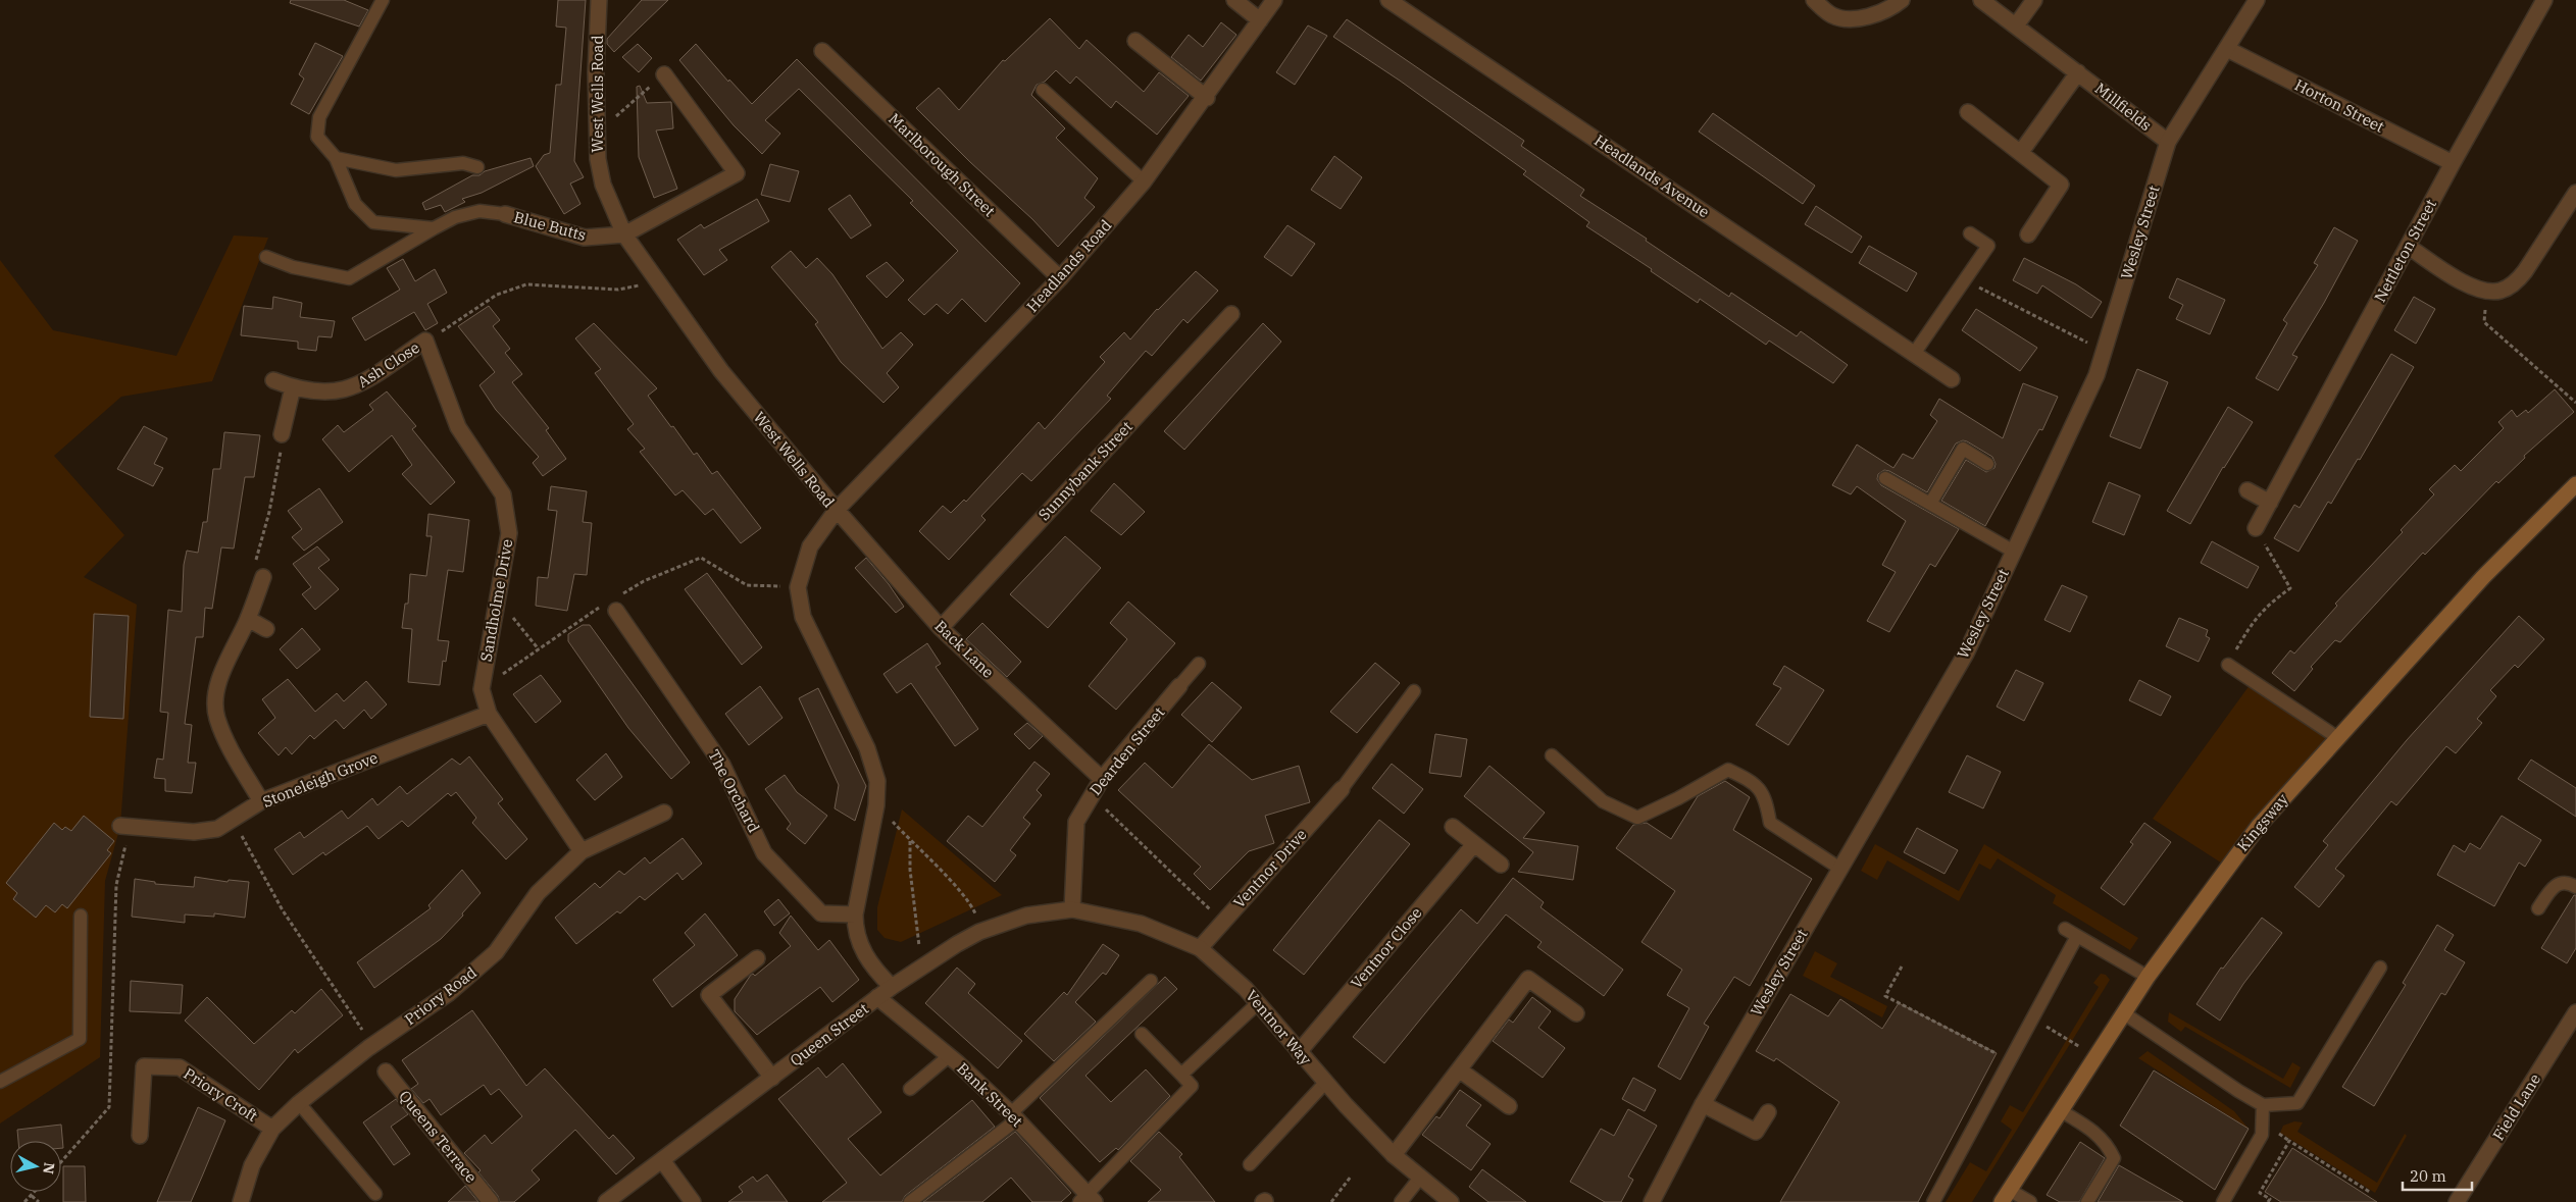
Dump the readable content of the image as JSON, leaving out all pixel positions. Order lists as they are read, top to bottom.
{
  "streets": {
    "main road": ["Kingsway"],
    "street": [
      "West Wells Road",
      "Horton Street",
      "Millfields",
      "Marlborough Street",
      "Headlands Avenue",
      "Blue Butts",
      "Wesley Street",
      "Nettleton Street",
      "Headlands Road",
      "Ash Close",
      "Sunnybank Street",
      "Sandholme Drive",
      "Back Lane",
      "Dearden Street",
      "Stoneleigh Grove",
      "The Orchard",
      "Ventnor Drive",
      "Ventnor Close",
      "Priory Road",
      "Ventnor Way",
      "Queen Street",
      "Priory Croft",
      "Bank Street",
      "Field Lane",
      "Queens Terrace"
    ]
  },
  "crossings": [
    ["West Wells Road", "Blue Butts"],
    ["West Wells Road", "Headlands Road"],
    ["West Wells Road", "Back Lane"],
    ["West Wells Road", "The Orchard"],
    ["West Wells Road", "Queen Street"],
    ["Horton Street", "Wesley Street"],
    ["Horton Street", "Nettleton Street"],
    ["Millfields", "Wesley Street"],
    ["Marlborough Street", "Headlands Road"],
    ["Headlands Road", "Back Lane"],
    ["Ash Close", "Sandholme Drive"],
    ["Sunnybank Street", "Back Lane"],
    ["Sandholme Drive", "Stoneleigh Grove"],
    ["Sandholme Drive", "Priory Road"],
    ["Back Lane", "Dearden Street"],
    ["Dearden Street", "Ventnor Way"],
    ["Dearden Street", "Queen Street"],
    ["Ventnor Drive", "Ventnor Way"],
    ["Ventnor Close", "Ventnor Way"],
    ["Priory Road", "Priory Croft"],
    ["Ventnor Way", "Queen Street"],
    ["Queen Street", "Bank Street"]
  ],
  "scale_bar": "20 m",
  "north": "right"
}
